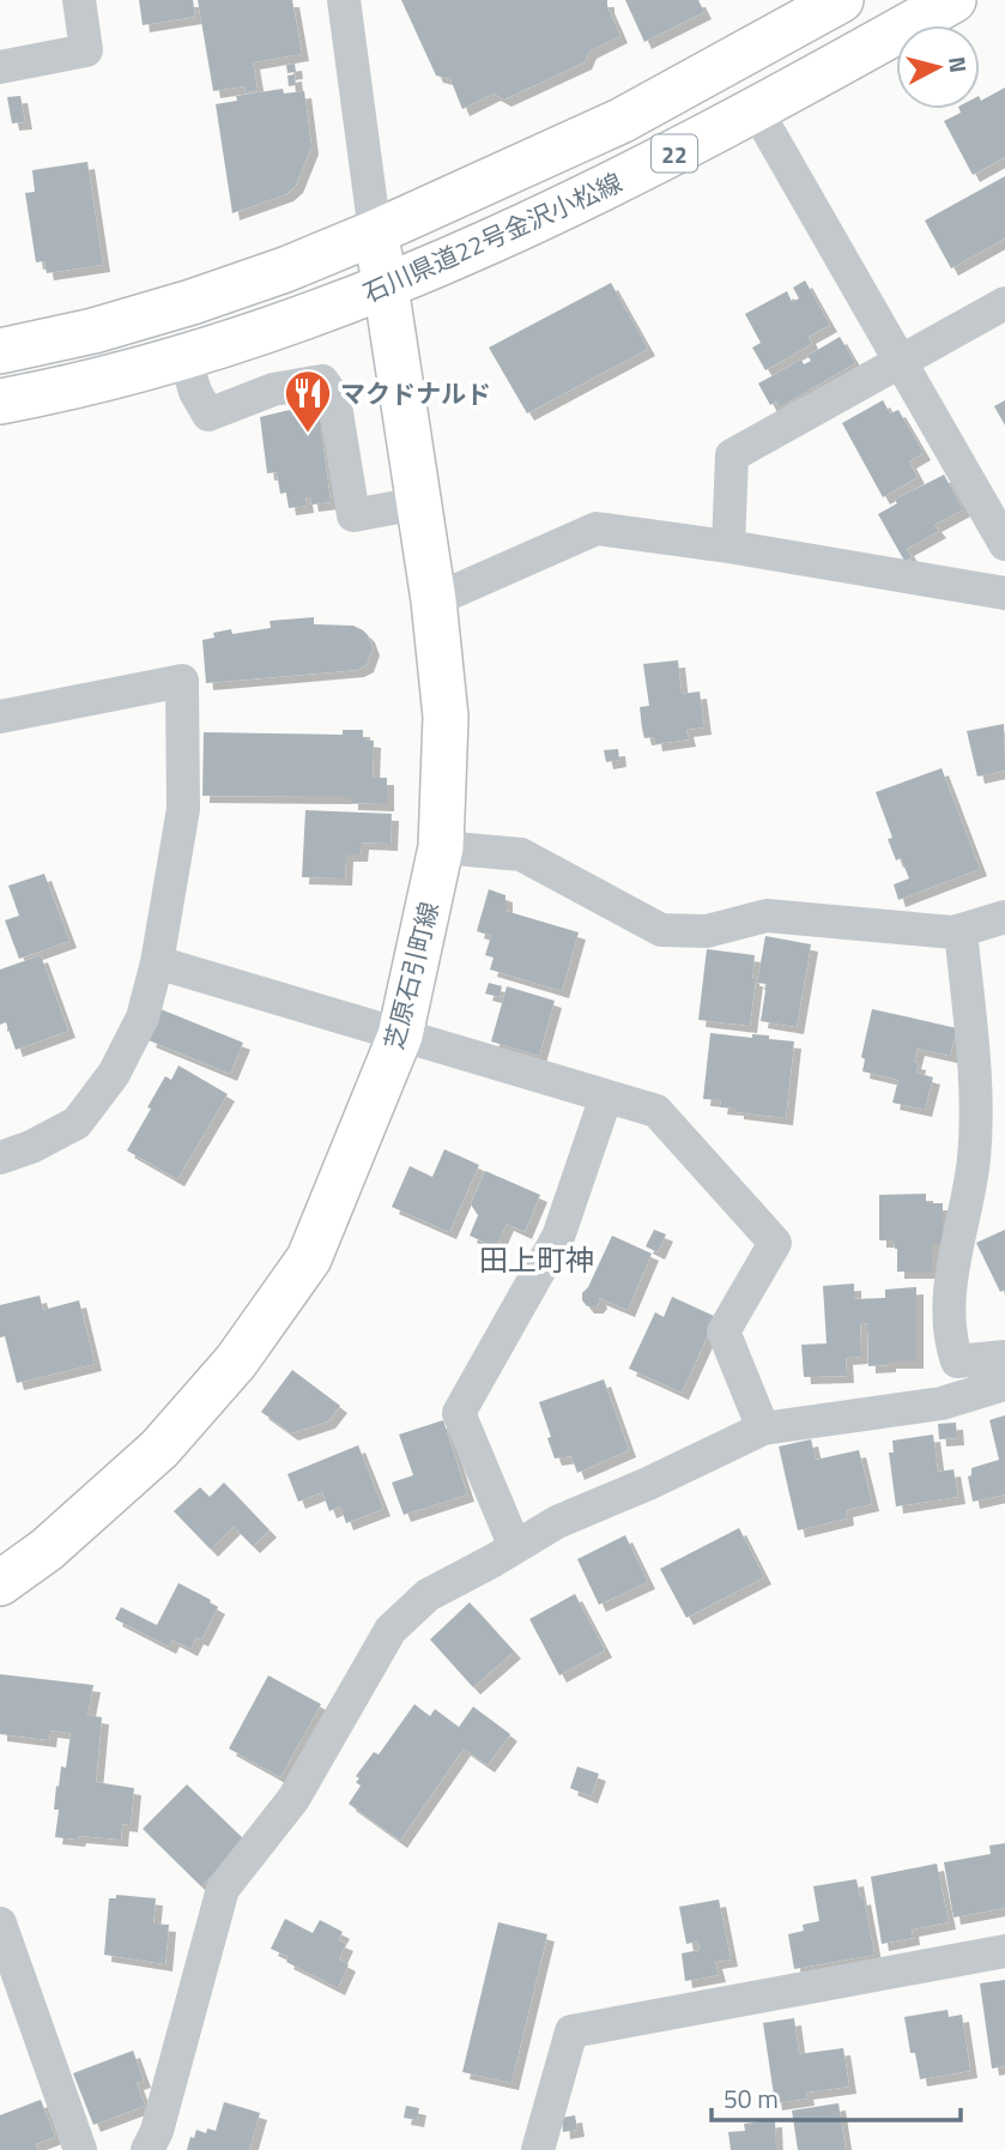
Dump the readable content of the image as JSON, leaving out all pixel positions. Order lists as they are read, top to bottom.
{
  "streets": {
    "main road": ["22", "石川県道22号金沢小松線", "芝原石引町線"]
  },
  "crossings": [
    ["石川県道22号金沢小松線", "芝原石引町線"]
  ],
  "districts": ["田上町神"],
  "places": {
    "restaurant": ["マクドナルド"]
  },
  "scale_bar": "50 m",
  "north": "right"
}
